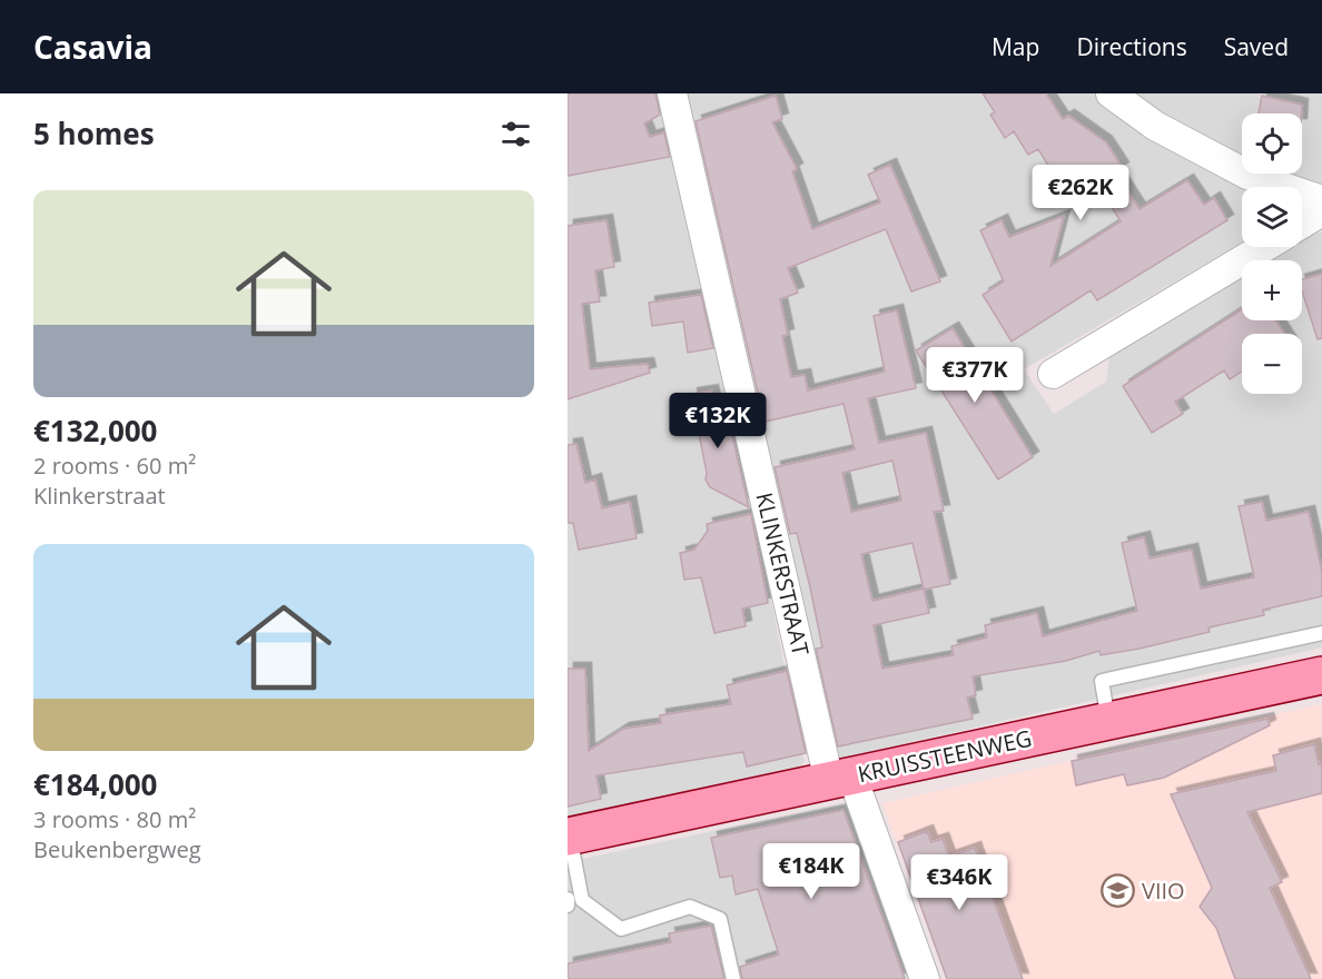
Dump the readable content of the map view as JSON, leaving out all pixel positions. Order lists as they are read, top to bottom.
{
  "streets": {
    "main road": ["KRUISSTEENWEG"],
    "street": ["KLINKERSTRAAT"]
  },
  "crossings": [
    ["KLINKERSTRAAT", "KRUISSTEENWEG"]
  ],
  "places": {
    "school or university": ["VIIO"]
  },
  "page": {
    "header": "Casavia",
    "nav": ["Map", "Directions", "Saved"],
    "heading": "5 homes",
    "map_buttons": ["+", "−"],
    "price": [
      "€262K",
      "€377K",
      "€132K",
      "€184K",
      "€346K"
    ],
    "list": [
      {
        "name": "€132,000",
        "note": "2 rooms · 60 m² · Klinkerstraat"
      },
      {
        "name": "€184,000",
        "note": "3 rooms · 80 m² · Beukenbergweg"
      }
    ]
  }
}
